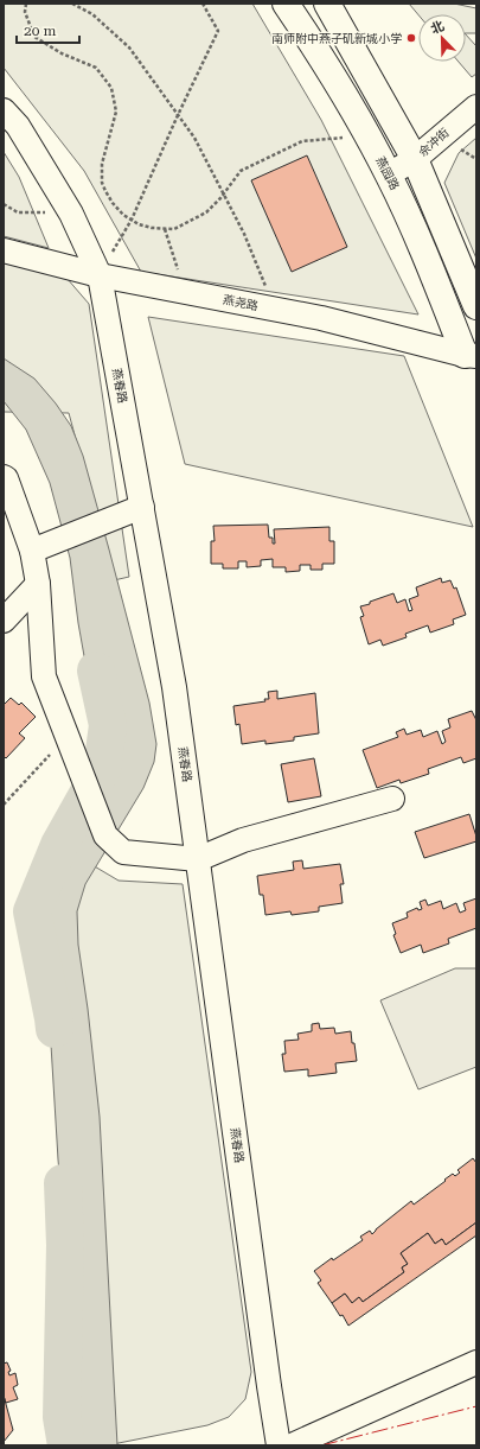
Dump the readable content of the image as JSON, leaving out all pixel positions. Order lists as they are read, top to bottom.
{
  "streets": {
    "main road": ["燕园路"],
    "street": ["佘冲街", "燕尧路", "燕春路"]
  },
  "crossings": [
    ["佘冲街", "燕园路"],
    ["燕园路", "燕尧路"],
    ["燕尧路", "燕春路"]
  ],
  "places": ["南师附中燕子矶新城小学"],
  "scale_bar": "20 m",
  "north": "top left"
}
